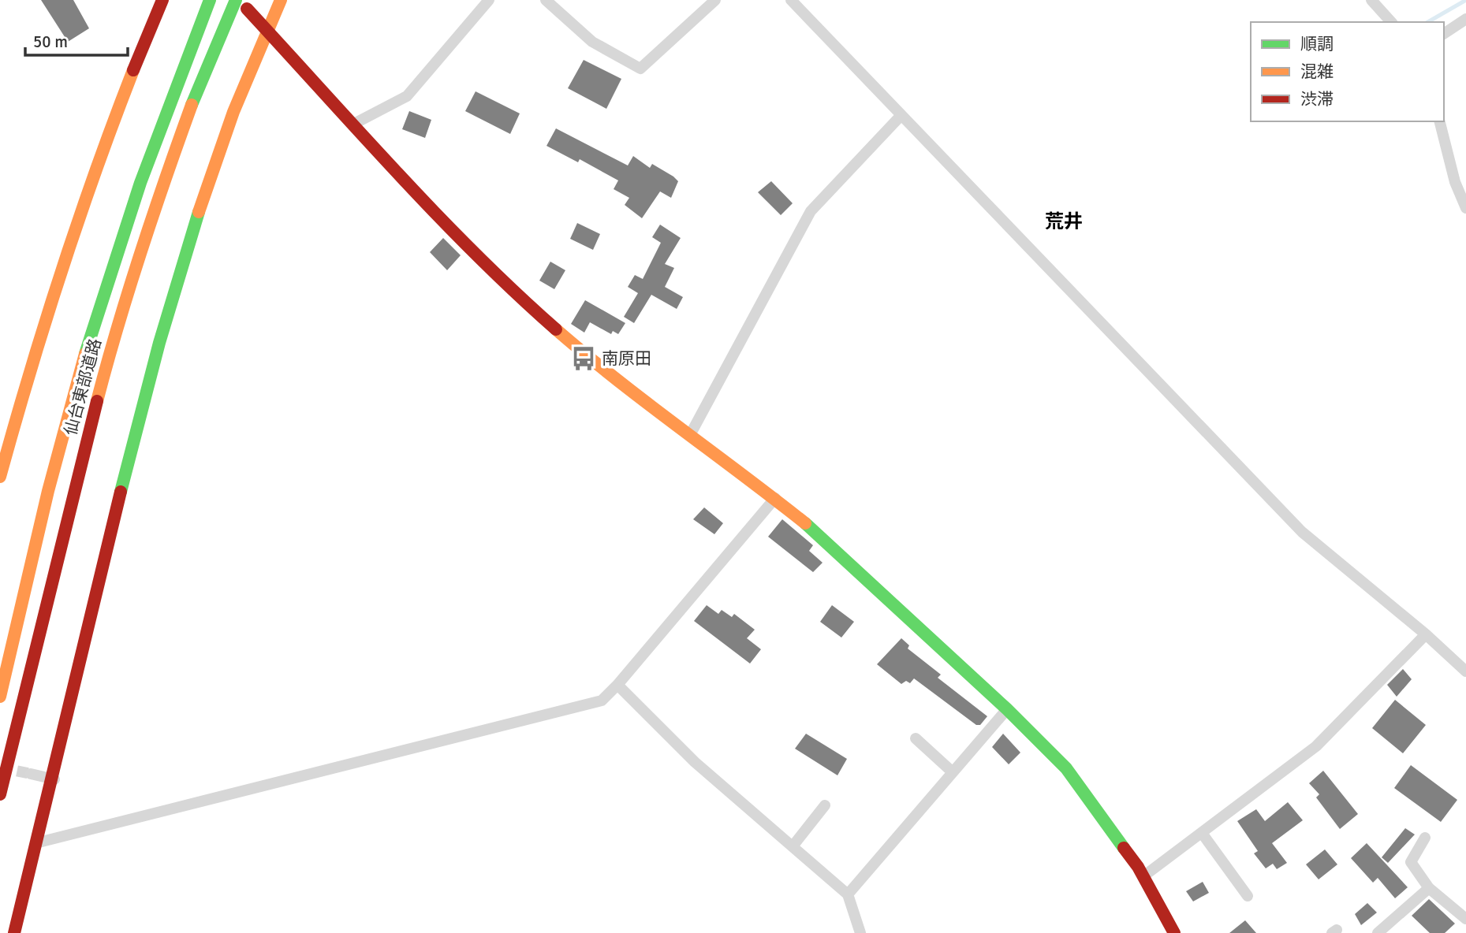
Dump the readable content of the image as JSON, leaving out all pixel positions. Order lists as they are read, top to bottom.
{
  "streets": {
    "main road": ["仙台東部道路"]
  },
  "districts": ["荒井"],
  "places": {
    "bus stop": ["南原田"]
  },
  "legend": ["順調", "混雑", "渋滞"],
  "scale_bar": "50 m"
}
